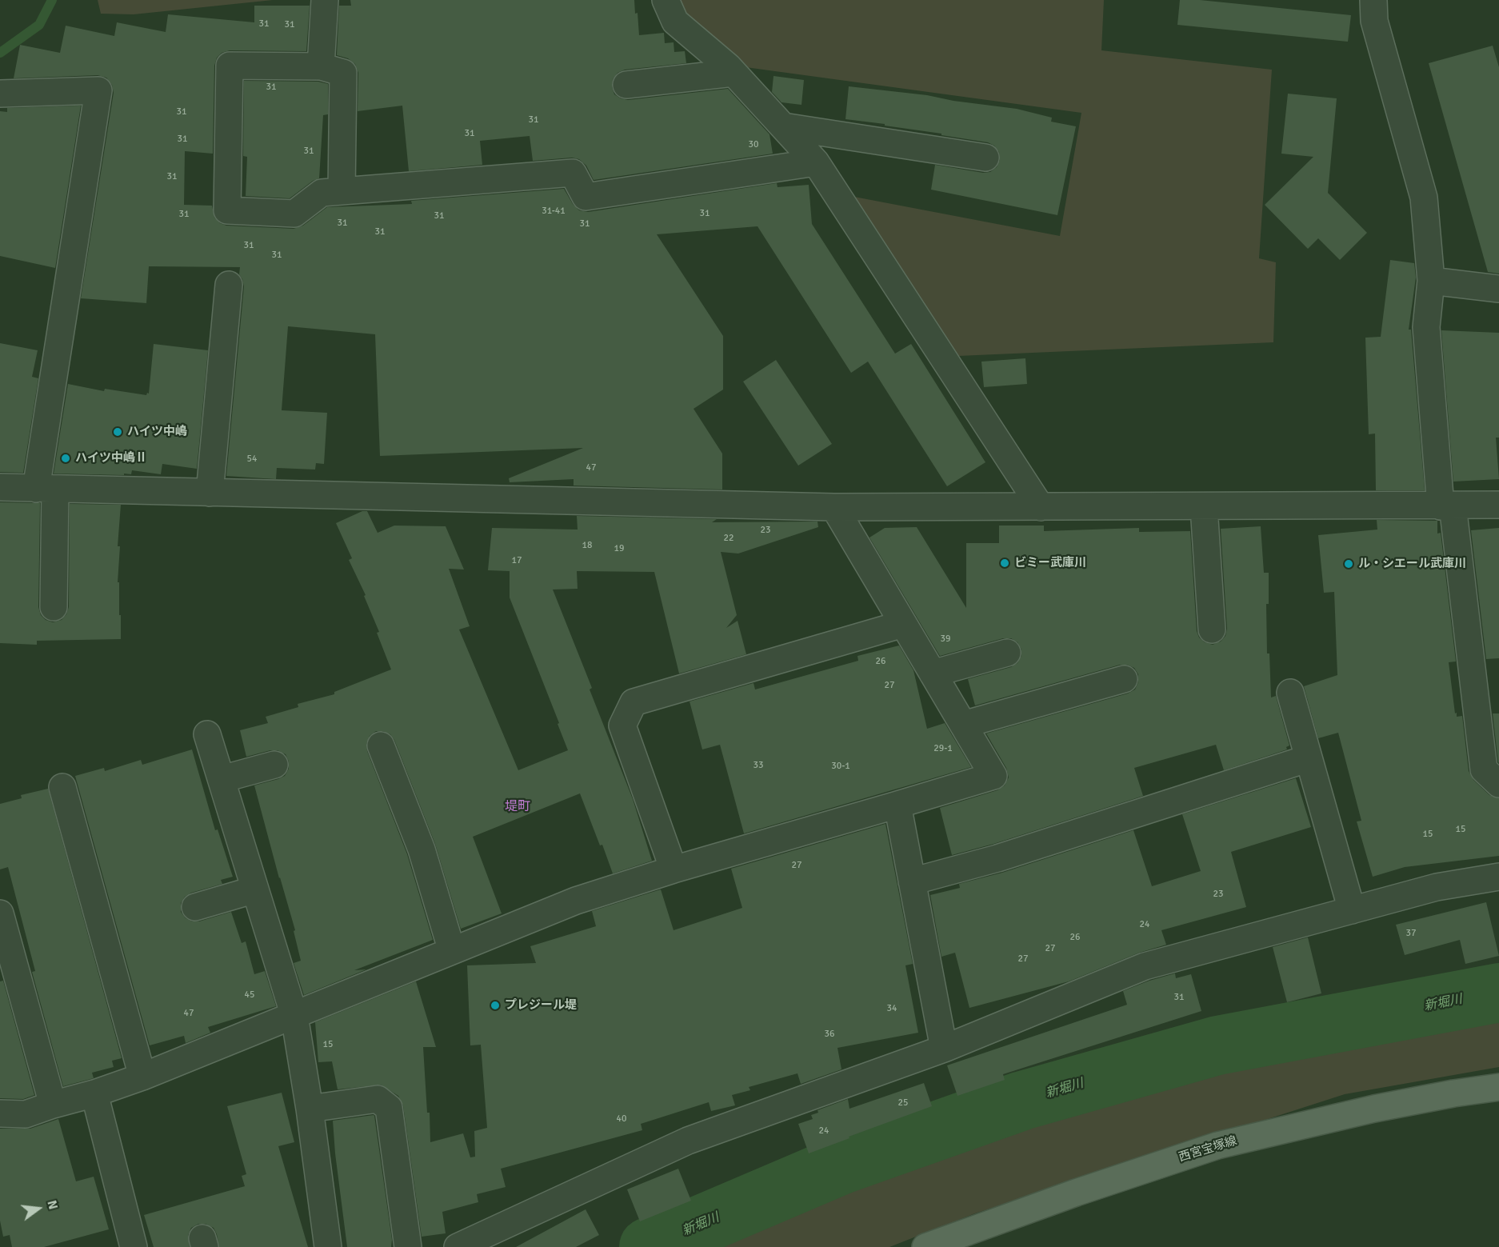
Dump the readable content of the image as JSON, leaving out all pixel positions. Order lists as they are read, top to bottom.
{
  "streets": {
    "main road": ["西宮宝塚線"]
  },
  "districts": ["堤町"],
  "water": ["新堀川"],
  "places": [
    "ハイツ中嶋",
    "ハイツ中嶋Ⅱ",
    "ビミー武庫川",
    "ル・シエール武庫川",
    "プレジール堤"
  ],
  "house_numbers": [
    "31",
    "31",
    "31",
    "31",
    "31",
    "31",
    "31",
    "30",
    "31",
    "31",
    "31-41",
    "31",
    "31",
    "31",
    "31",
    "31",
    "31",
    "31",
    "31",
    "54",
    "47",
    "23",
    "22",
    "18",
    "19",
    "17",
    "39",
    "26",
    "27",
    "29-1",
    "33",
    "30-1",
    "15",
    "15",
    "27",
    "23",
    "24",
    "37",
    "26",
    "27",
    "27",
    "45",
    "31",
    "34",
    "47",
    "36",
    "15",
    "25",
    "40",
    "24"
  ],
  "north": "right"
}
